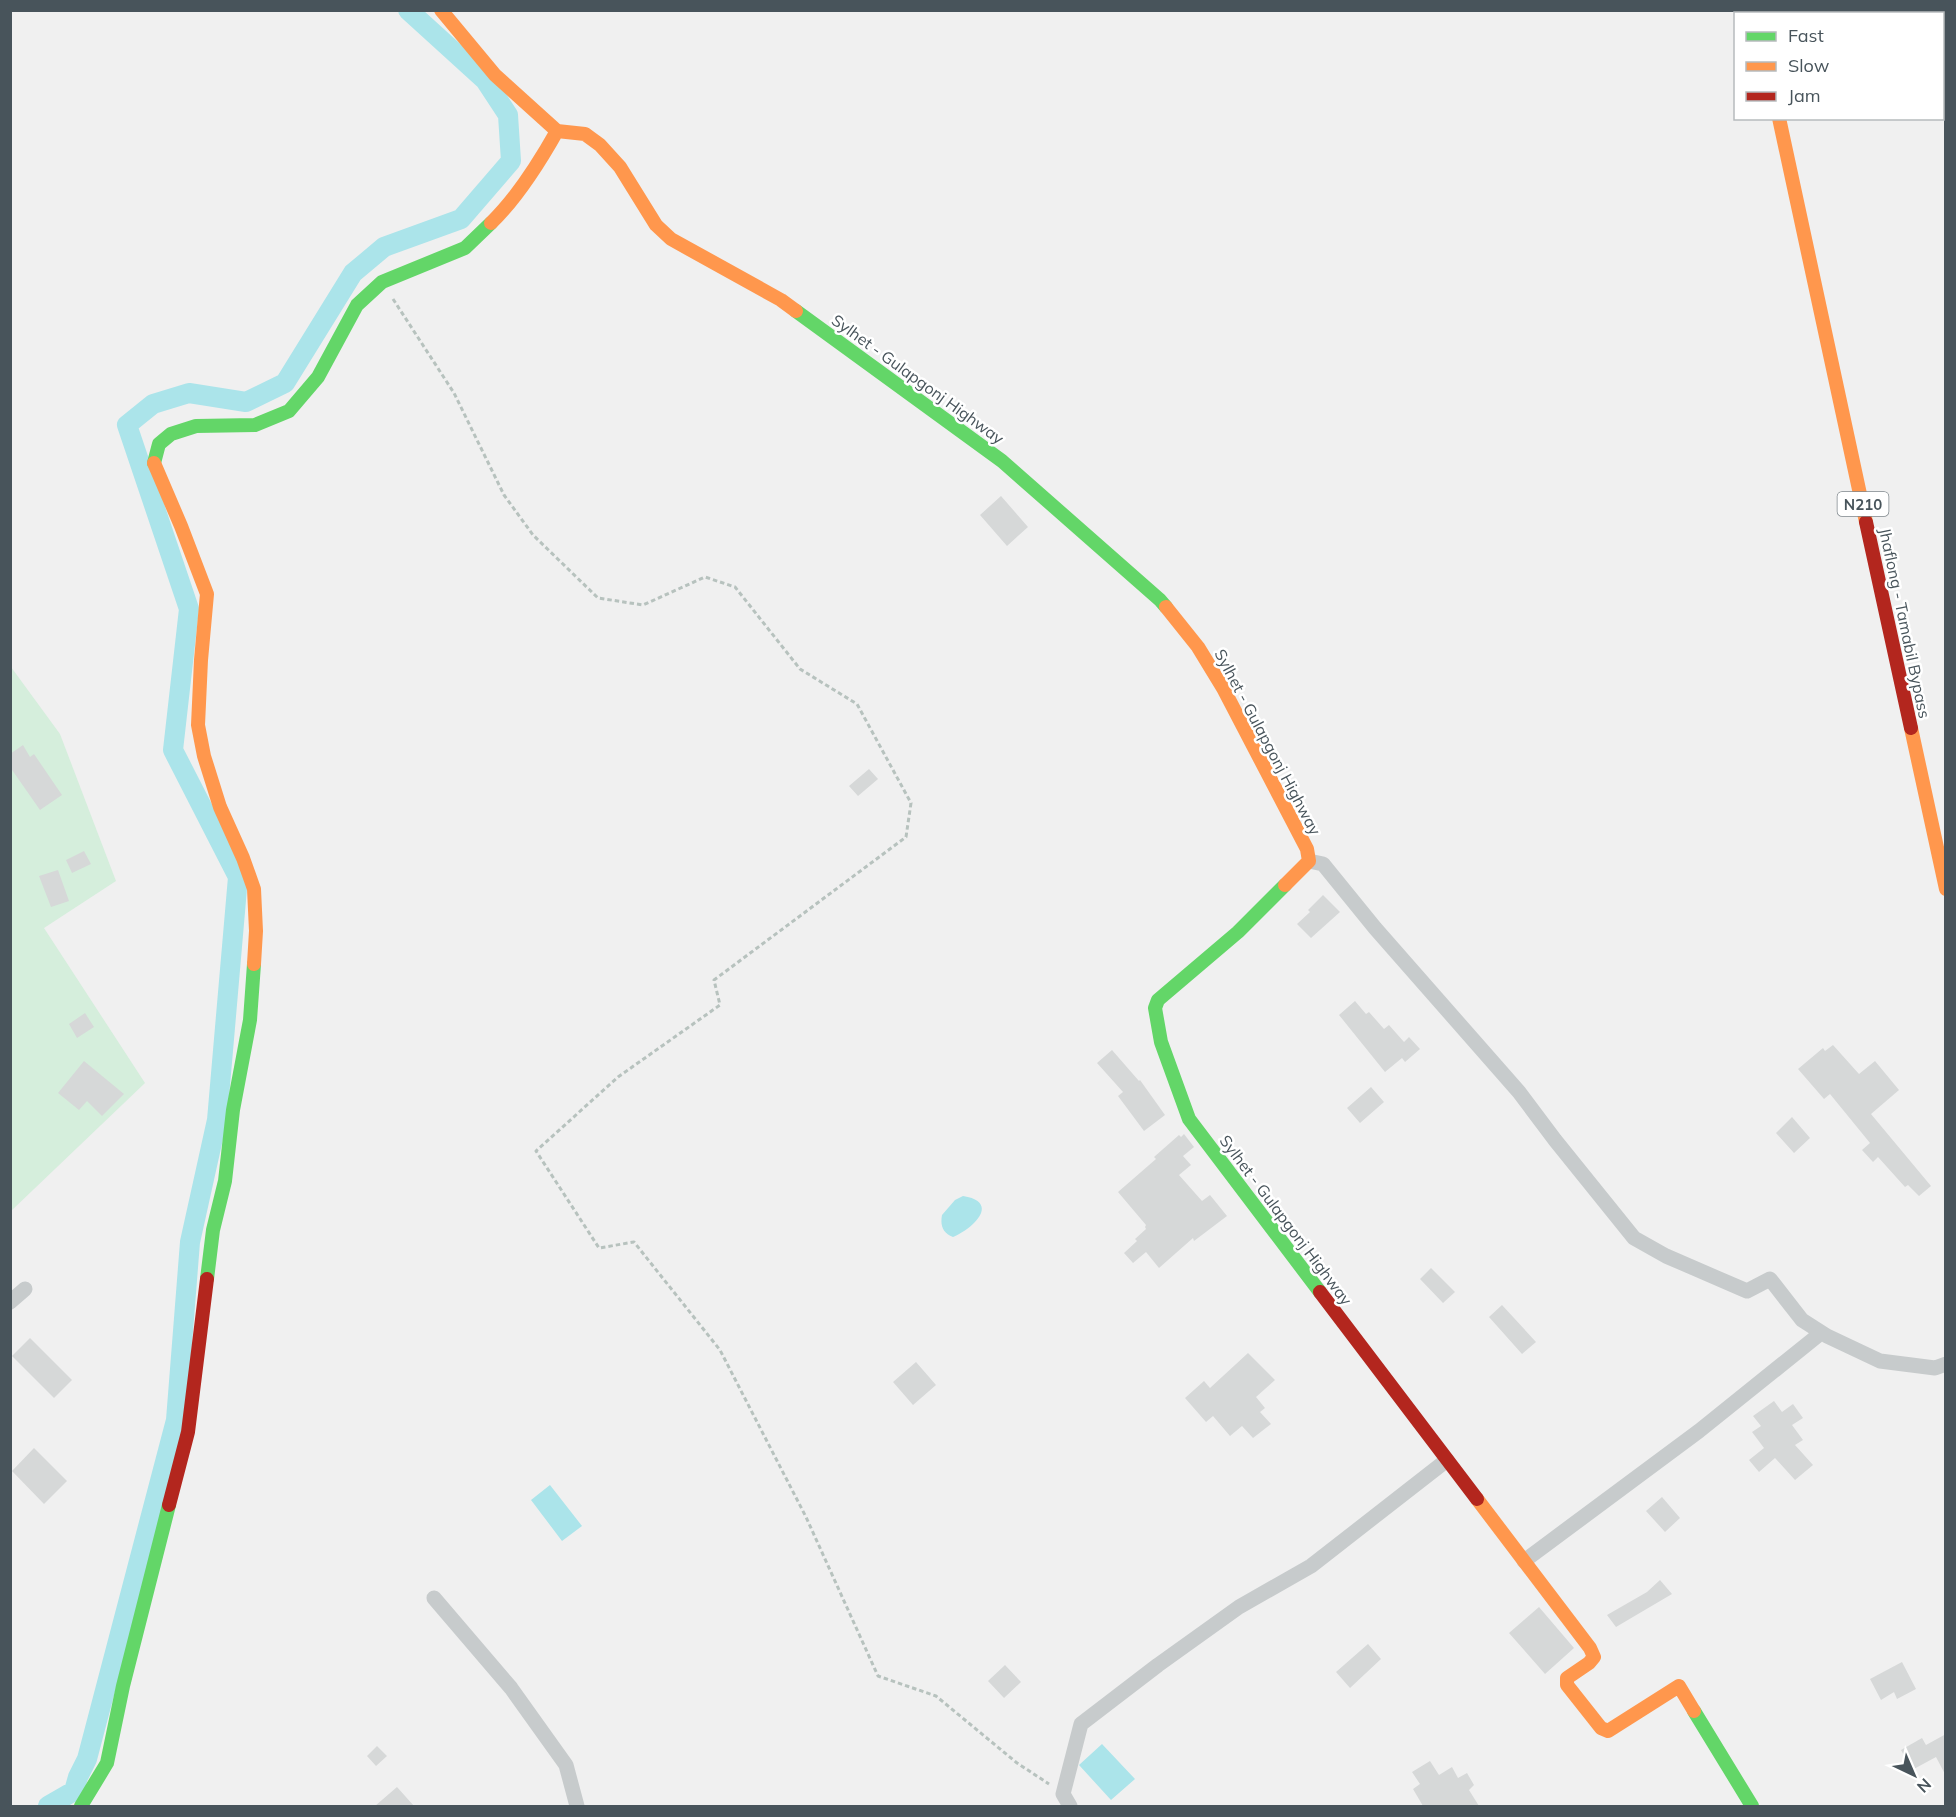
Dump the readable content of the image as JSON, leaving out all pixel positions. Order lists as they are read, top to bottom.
{
  "streets": {
    "main road": ["Sylhet - Gulapgonj Highway", "N210", "Jhaflong - Tamabil Bypass"]
  },
  "legend": ["Fast", "Slow", "Jam"],
  "north": "bottom right"
}
